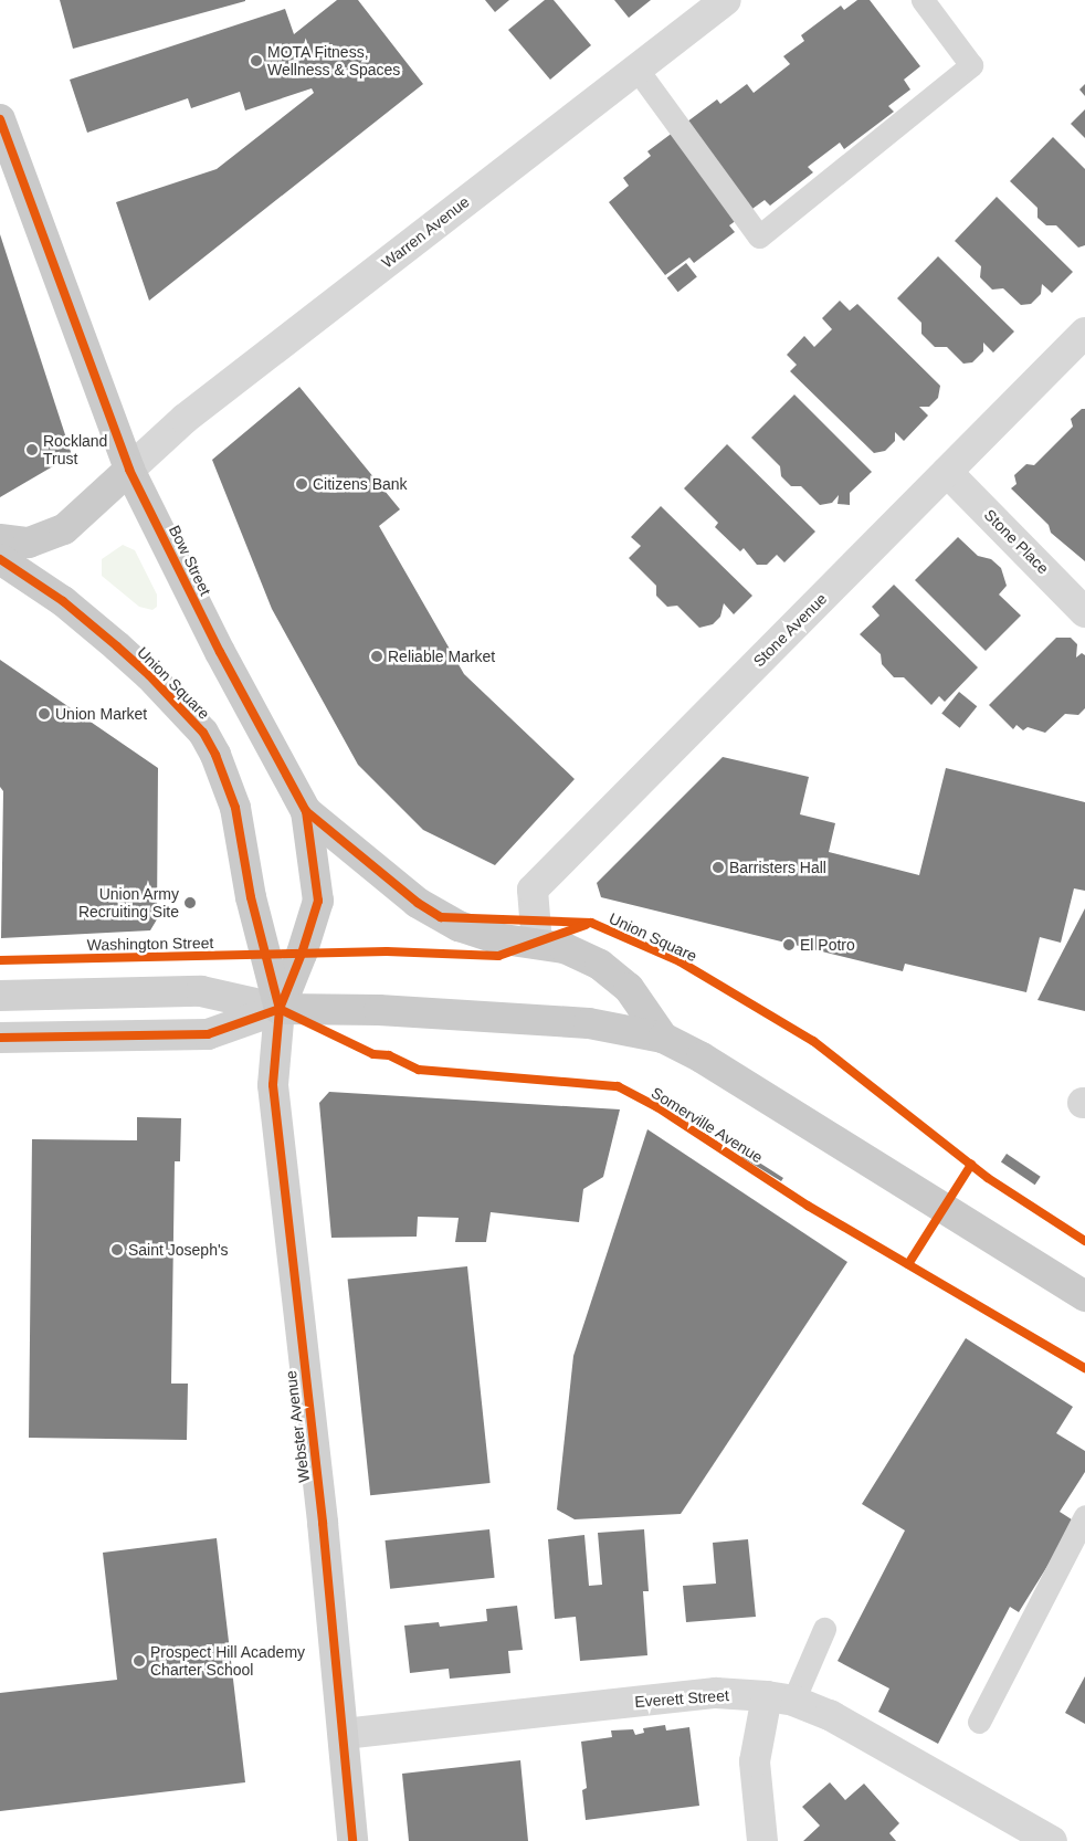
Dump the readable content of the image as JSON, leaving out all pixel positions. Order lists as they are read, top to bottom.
{
  "streets": {
    "main road": ["Bow Street", "Union Square", "Webster Avenue"],
    "street": [
      "Warren Avenue",
      "Stone Place",
      "Stone Avenue",
      "Everett Street"
    ],
    "cycle path": ["Washington Street", "Somerville Avenue"]
  },
  "crossings": [
    ["Warren Avenue", "Bow Street"],
    ["Stone Place", "Stone Avenue"],
    ["Bow Street", "Union Square"],
    ["Bow Street", "Webster Avenue"],
    ["Union Square", "Webster Avenue"],
    ["Webster Avenue", "Everett Street"]
  ],
  "places": [
    "MOTA Fitness, Wellness & Spaces",
    "Rockland Trust",
    "Citizens Bank",
    "Reliable Market",
    "Union Market",
    "Barristers Hall",
    "Union Army Recruiting Site",
    "El Potro",
    "Saint Joseph's",
    "Prospect Hill Academy Charter School"
  ]
}
